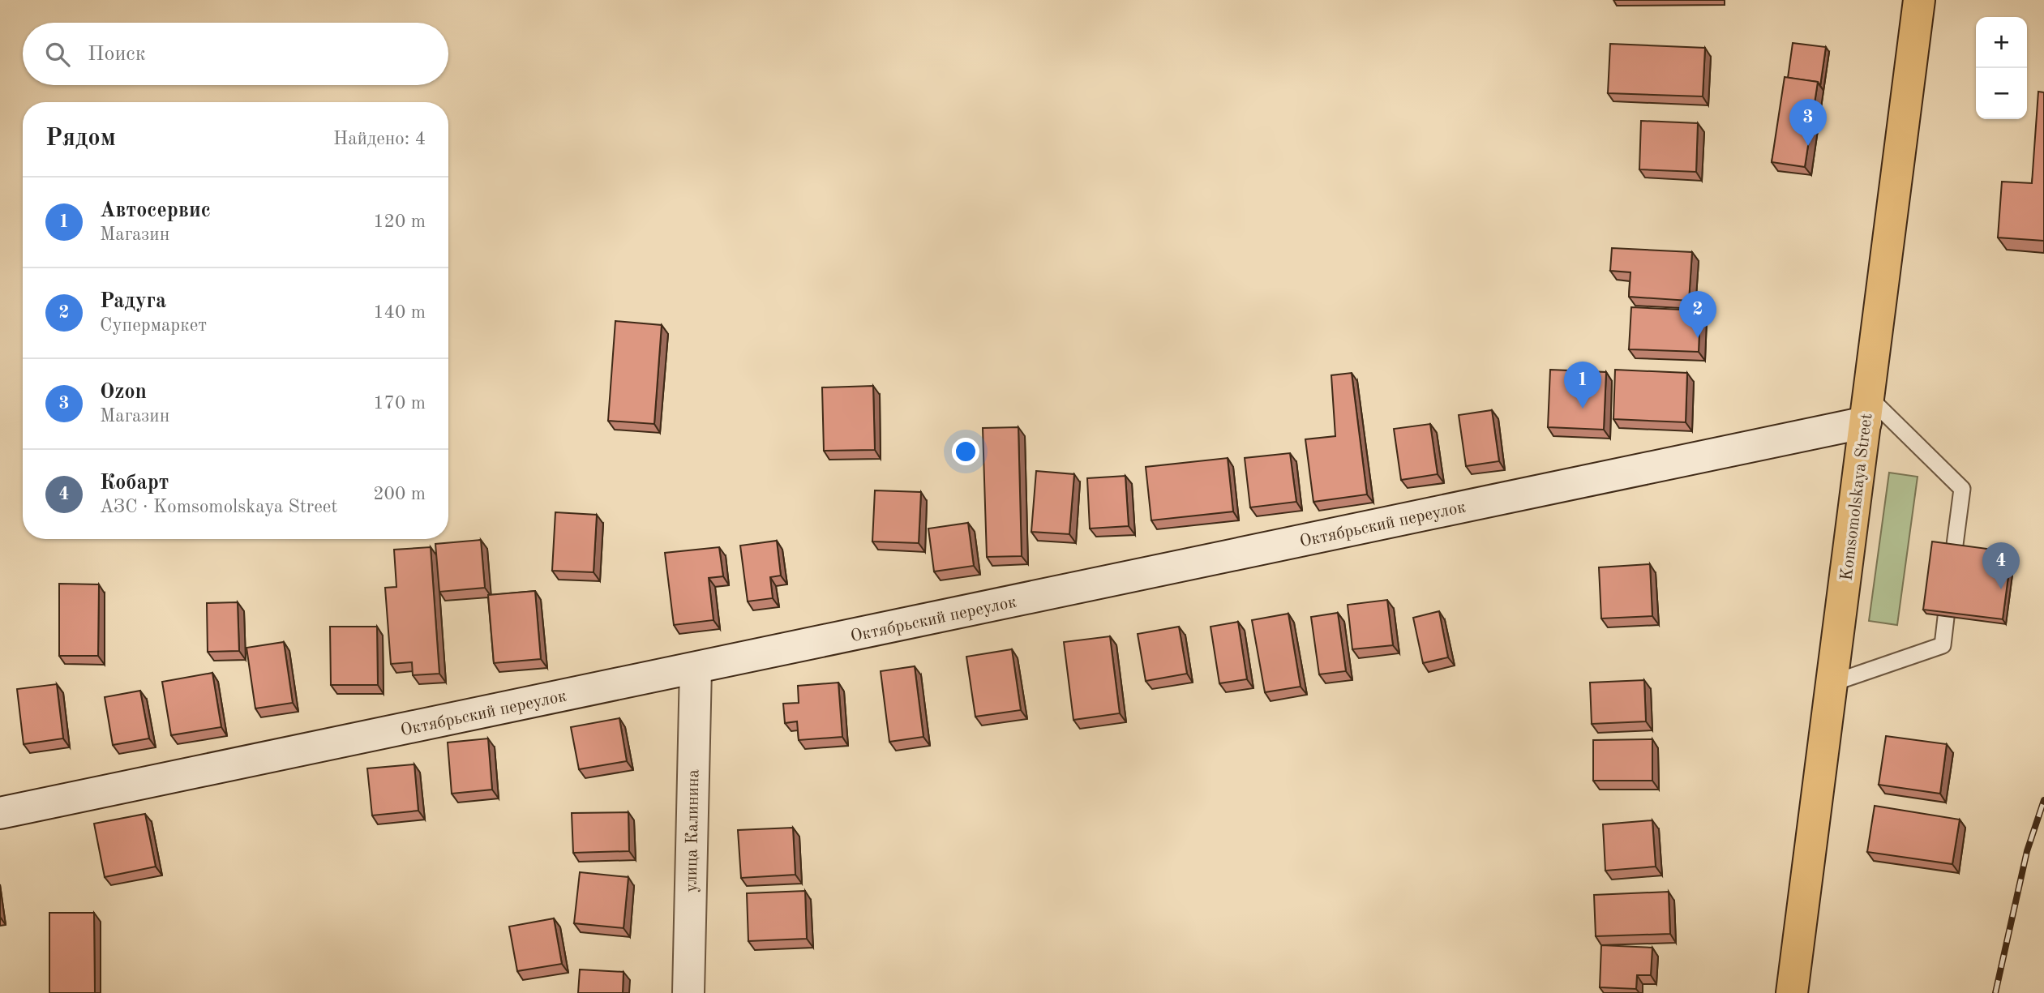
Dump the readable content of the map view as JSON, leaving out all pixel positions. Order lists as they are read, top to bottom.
{
  "streets": {
    "main road": ["Komsomolskaya Street"],
    "street": ["Октябрьский переулок", "улица Калинина"]
  },
  "crossings": [
    ["Komsomolskaya Street", "Октябрьский переулок"],
    ["Октябрьский переулок", "улица Калинина"]
  ],
  "page": {
    "map_buttons": ["+", "−"],
    "search": "Поиск",
    "pins": [
      "3",
      "2",
      "1",
      "4"
    ],
    "heading": ["Рядом", "Найдено: 4"],
    "list": [
      {
        "mark": "1",
        "name": "Автосервис",
        "note": "Магазин",
        "value": "120 m"
      },
      {
        "mark": "2",
        "name": "Радуга",
        "note": "Супермаркет",
        "value": "140 m"
      },
      {
        "mark": "3",
        "name": "Ozon",
        "note": "Магазин",
        "value": "170 m"
      },
      {
        "mark": "4",
        "name": "Кобарт",
        "note": "АЗС · Komsomolskaya Street",
        "value": "200 m"
      }
    ]
  }
}
